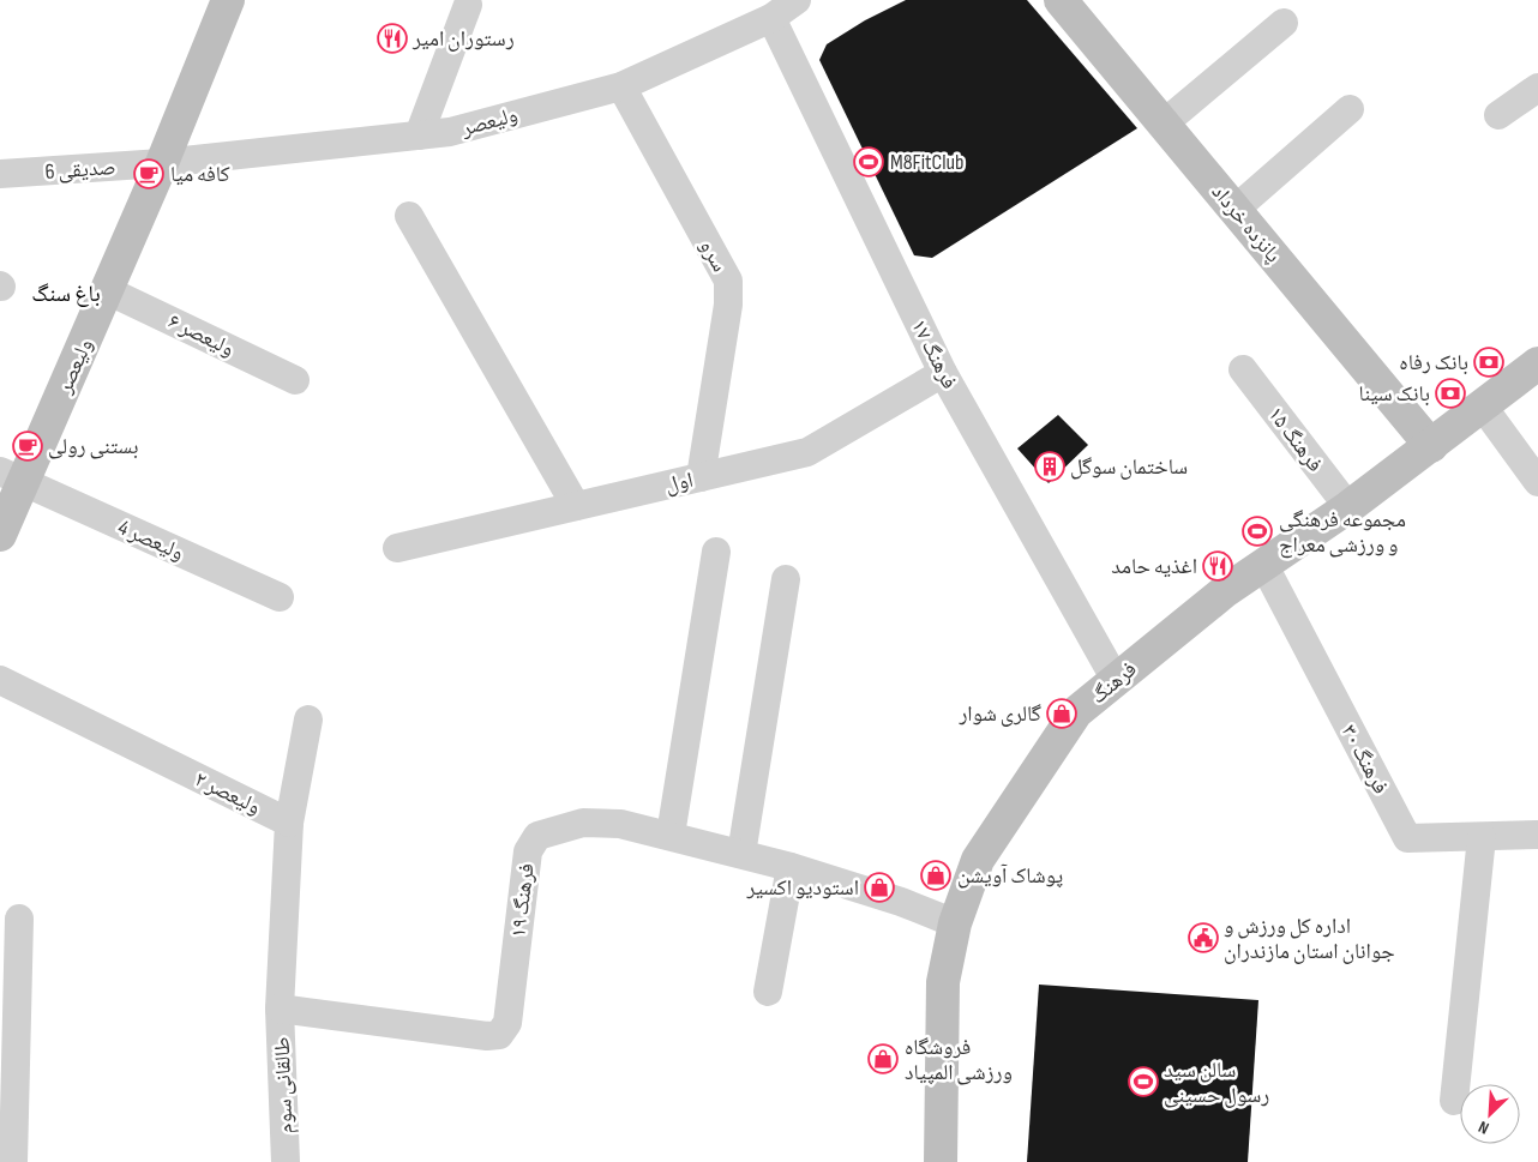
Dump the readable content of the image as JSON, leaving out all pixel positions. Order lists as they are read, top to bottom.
{
  "streets": {
    "main road": ["ولیعصر", "پانزده خرداد", "فرهنگ"],
    "street": [
      "صدیقی 6",
      "سرو",
      "ولیعصر ۶",
      "فرهنگ ۱۷",
      "فرهنگ ۱۵",
      "اول",
      "ولیعصر 4",
      "فرهنگ ۳۰",
      "ولیعصر ٢",
      "فرهنگ ۱۹",
      "طالقانی سوم"
    ]
  },
  "crossings": [
    ["ولیعصر", "صدیقی 6"],
    ["ولیعصر", "سرو"],
    ["ولیعصر", "ولیعصر ۶"],
    ["ولیعصر", "فرهنگ ۱۷"],
    ["ولیعصر", "ولیعصر 4"],
    ["پانزده خرداد", "فرهنگ"],
    ["سرو", "اول"],
    ["فرهنگ ۱۷", "اول"],
    ["فرهنگ ۱۷", "فرهنگ"],
    ["فرهنگ ۱۵", "فرهنگ"],
    ["فرهنگ", "فرهنگ ۳۰"],
    ["فرهنگ", "فرهنگ ۱۹"],
    ["فرهنگ ۱۹", "طالقانی سوم"]
  ],
  "districts": ["باغ سنگ"],
  "places": {
    "restaurant": ["رستوران امیر", "اغذیه حامد"],
    "sports": ["M8FitClub", "مجموعه فرهنگی و ورزشی معراج", "سالن سید رسول حسینی"],
    "cafe": ["کافه میا", "بستنی رولی"],
    "bank": ["بانک رفاه", "بانک سینا"],
    "building": ["ساختمان سوگل"],
    "shop": [
      "گالری شوار",
      "پوشاک آویشن",
      "استودیو اکسیر",
      "فروشگاه ورزشی المپیاد"
    ],
    "public building": ["اداره کل ورزش و جوانان استان مازندران"]
  },
  "north": "bottom left"
}
